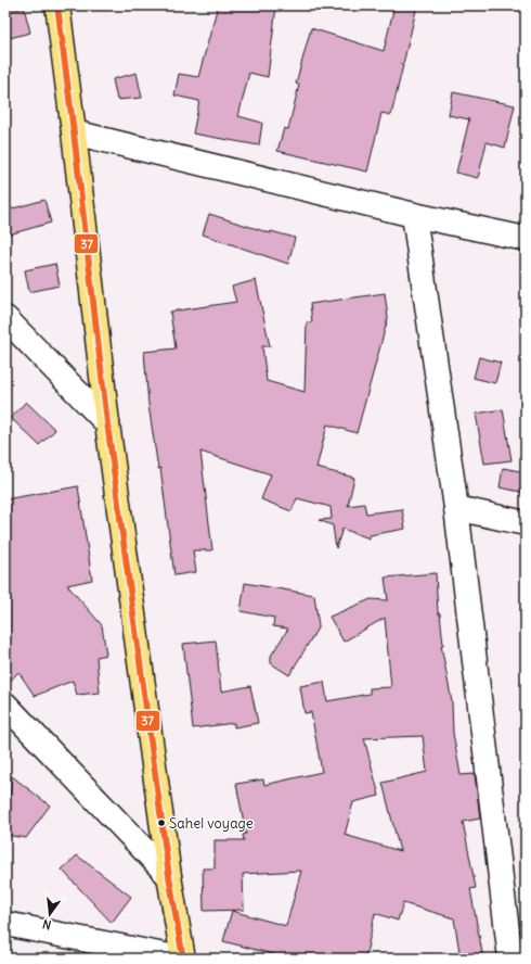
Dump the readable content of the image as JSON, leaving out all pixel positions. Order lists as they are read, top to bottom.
{
  "places": ["Sahel voyage"],
  "lines": ["transit line 37"],
  "north": "bottom"
}
